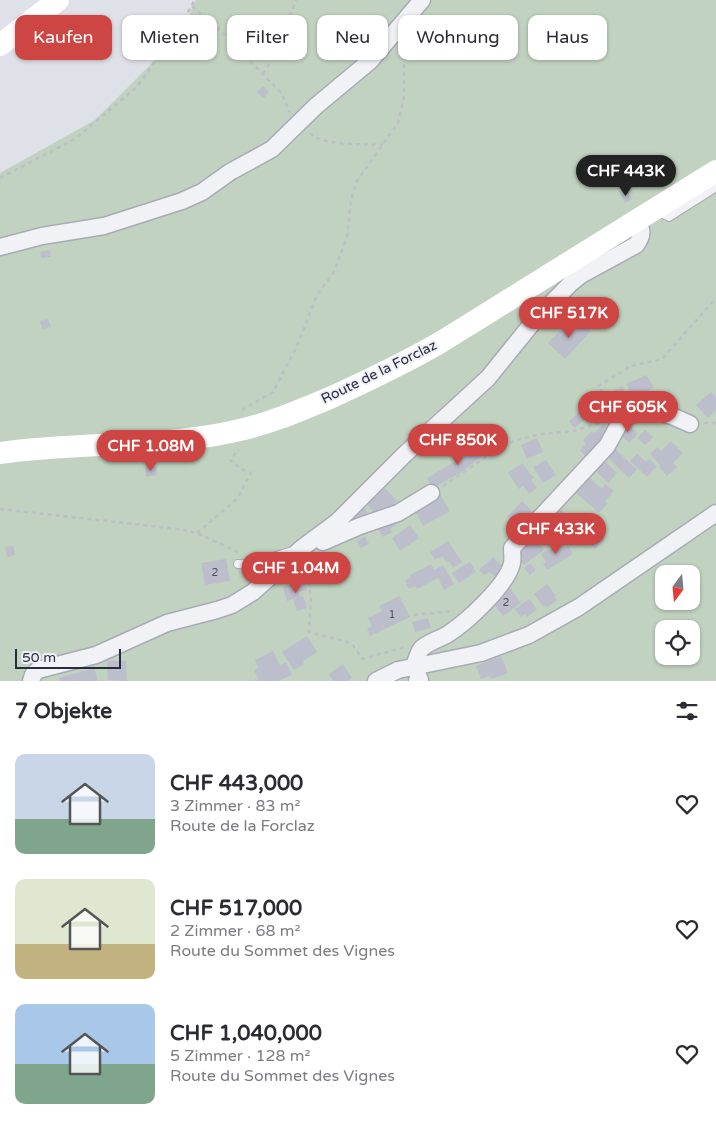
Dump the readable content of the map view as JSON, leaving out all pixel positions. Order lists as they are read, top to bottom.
{
  "streets": {
    "main road": ["Route de la Forclaz"]
  },
  "house_numbers": ["2", "2", "1"],
  "scale_bar": "50 m",
  "north": "bottom",
  "page": {
    "chip": [
      "Kaufen",
      "Mieten",
      "Filter",
      "Neu",
      "Wohnung",
      "Haus"
    ],
    "price": [
      "CHF 443K",
      "CHF 517K",
      "CHF 605K",
      "CHF 850K",
      "CHF 1.08M",
      "CHF 433K",
      "CHF 1.04M"
    ],
    "scale": "50 m",
    "heading": "7 Objekte",
    "list": [
      {
        "name": "CHF 443,000",
        "note": "3 Zimmer · 83 m² · Route de la Forclaz"
      },
      {
        "name": "CHF 517,000",
        "note": "2 Zimmer · 68 m² · Route du Sommet des Vignes"
      },
      {
        "name": "CHF 1,040,000",
        "note": "5 Zimmer · 128 m² · Route du Sommet des Vignes"
      }
    ]
  }
}
